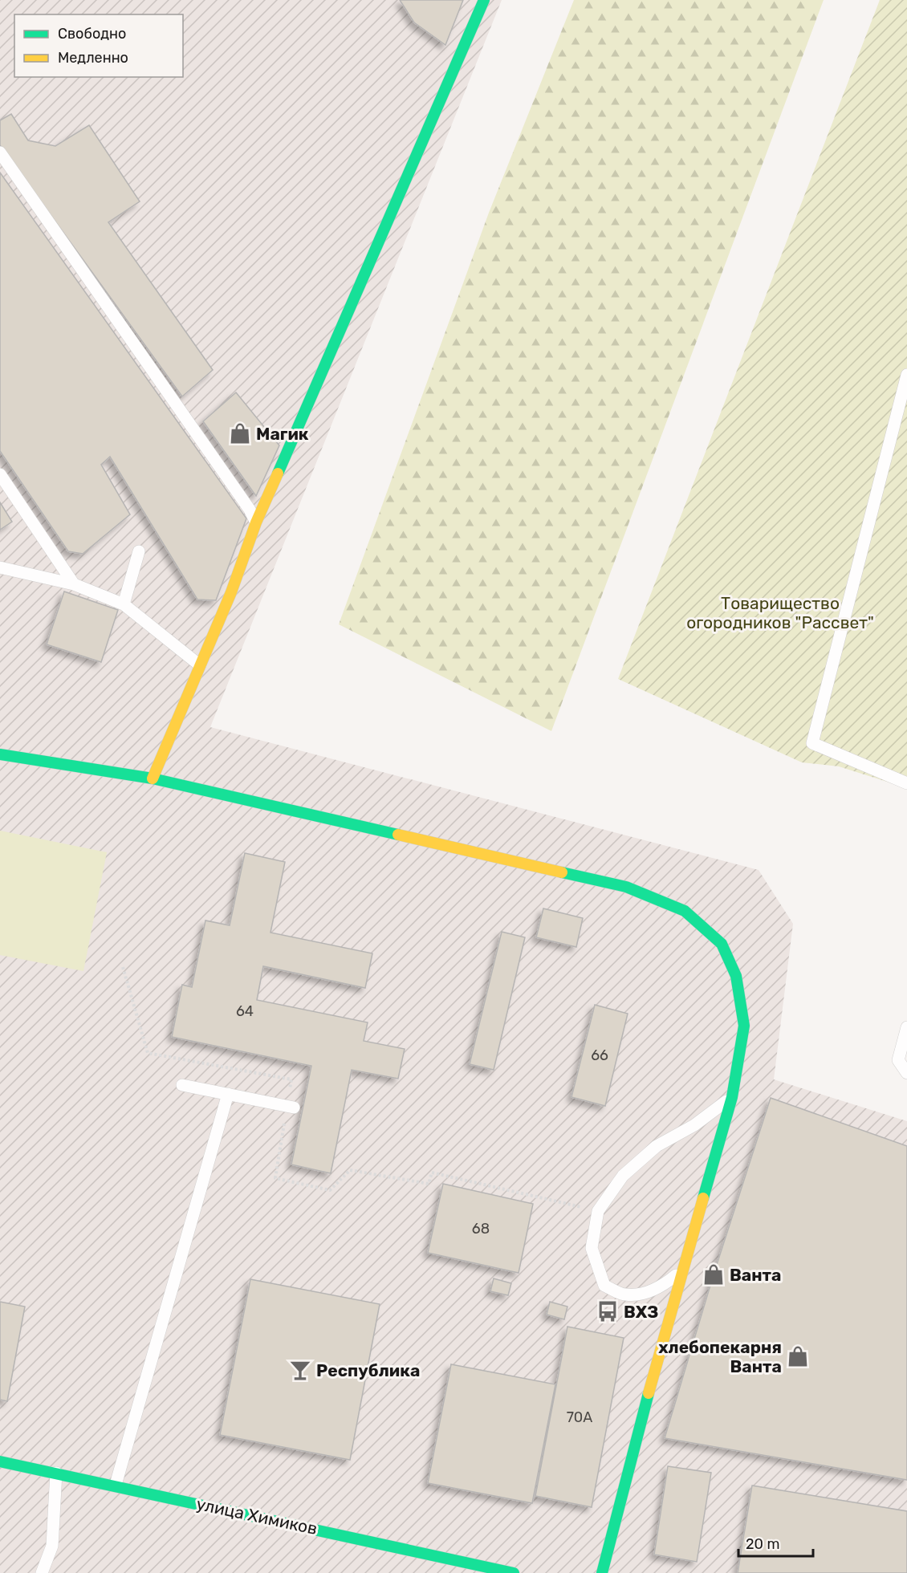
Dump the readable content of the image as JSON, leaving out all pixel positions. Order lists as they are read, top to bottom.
{
  "streets": {
    "street": ["улица Химиков"]
  },
  "parks": ["Товарищество огородников \"Рассвет\""],
  "places": {
    "shop": ["Магик", "Ванта", "хлебопекарня Ванта"],
    "bus stop": ["ВХЗ"],
    "bar": ["Республика"]
  },
  "house_numbers": [
    "64",
    "66",
    "68",
    "70А"
  ],
  "legend": ["Свободно", "Медленно"],
  "scale_bar": "20 m"
}
